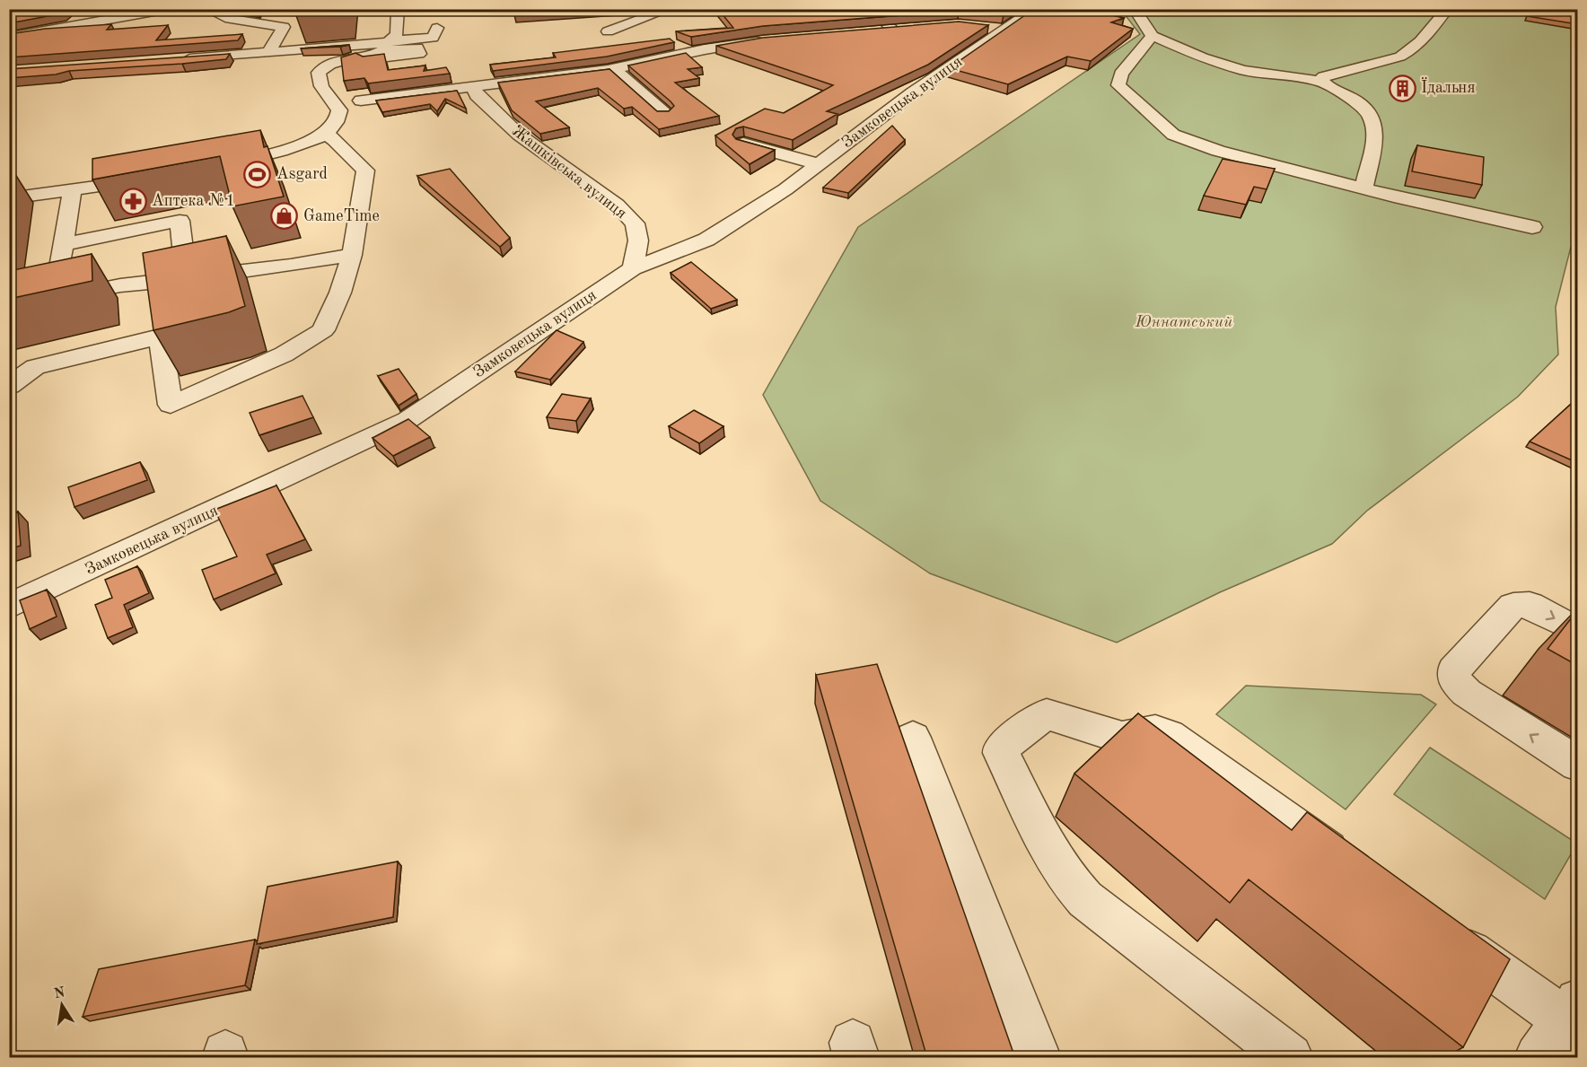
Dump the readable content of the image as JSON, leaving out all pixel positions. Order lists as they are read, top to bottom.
{
  "streets": {
    "street": ["Замковецька вулиця", "Жашківська вулиця"]
  },
  "crossings": [
    ["Замковецька вулиця", "Жашківська вулиця"]
  ],
  "parks": ["Юннатський"],
  "places": {
    "building": ["Їдальня"],
    "sports": ["Asgard"],
    "pharmacy": ["Аптека №1"],
    "shop": ["GameTime"]
  },
  "north": "top"
}
